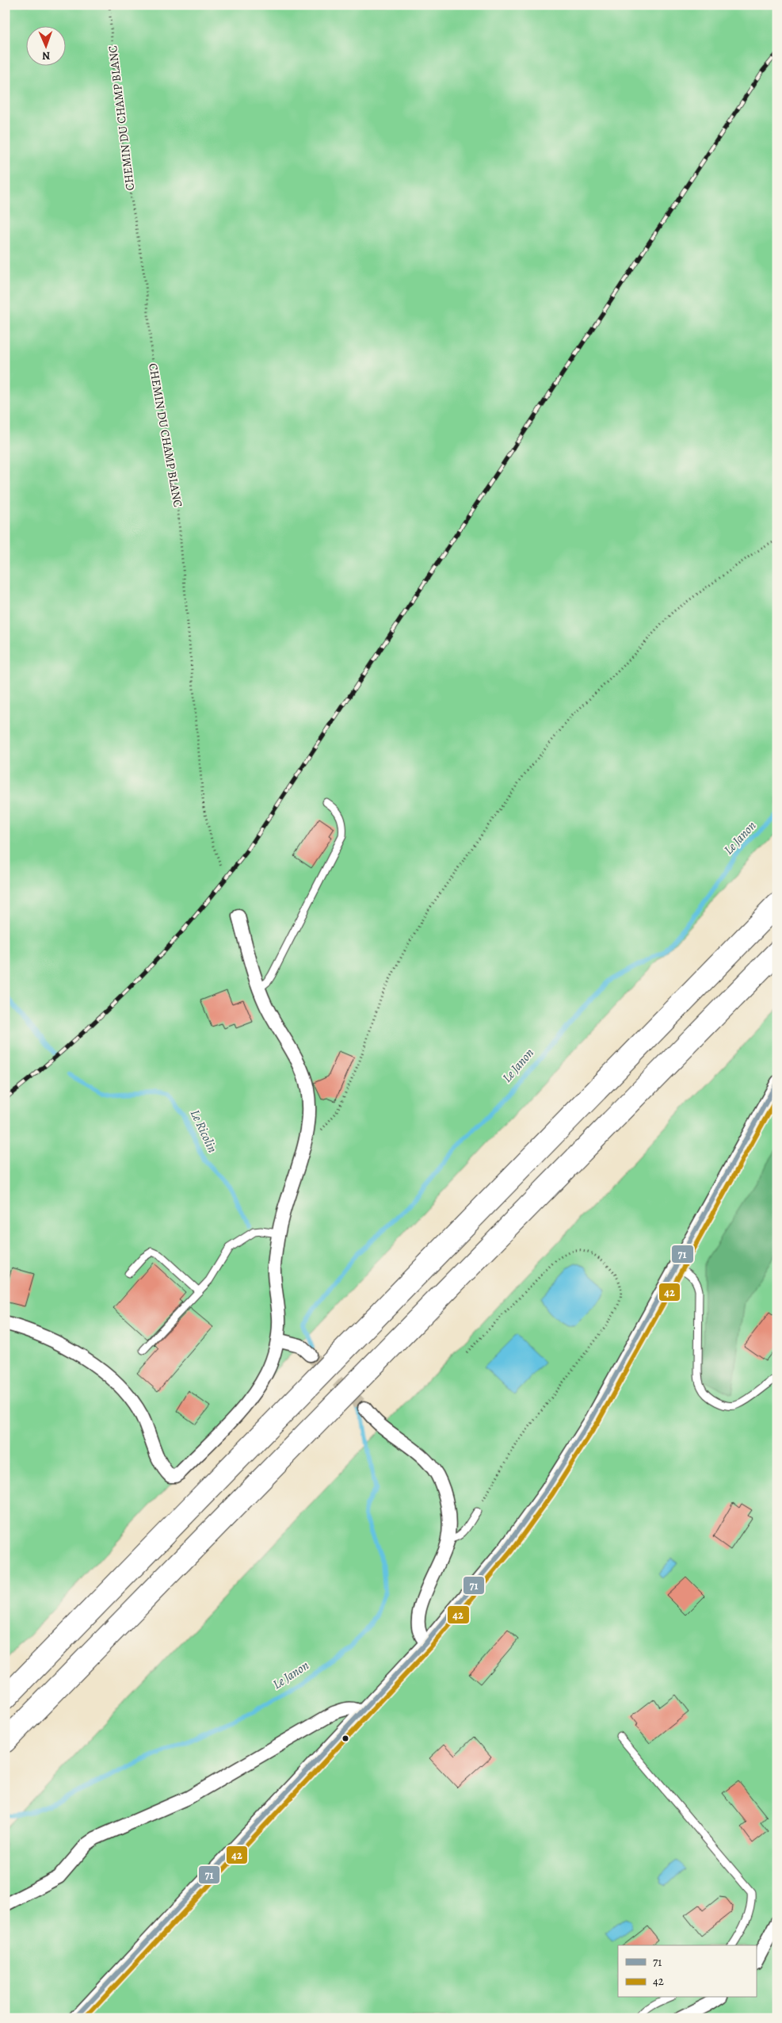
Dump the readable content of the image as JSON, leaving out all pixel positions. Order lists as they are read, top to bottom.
{
  "streets": {
    "path": ["CHEMIN DU CHAMP BLANC"]
  },
  "water": ["Le Janon", "Le Ricolin"],
  "lines": ["transit line 71", "transit line 42"],
  "legend": ["71", "42"],
  "north": "bottom"
}
